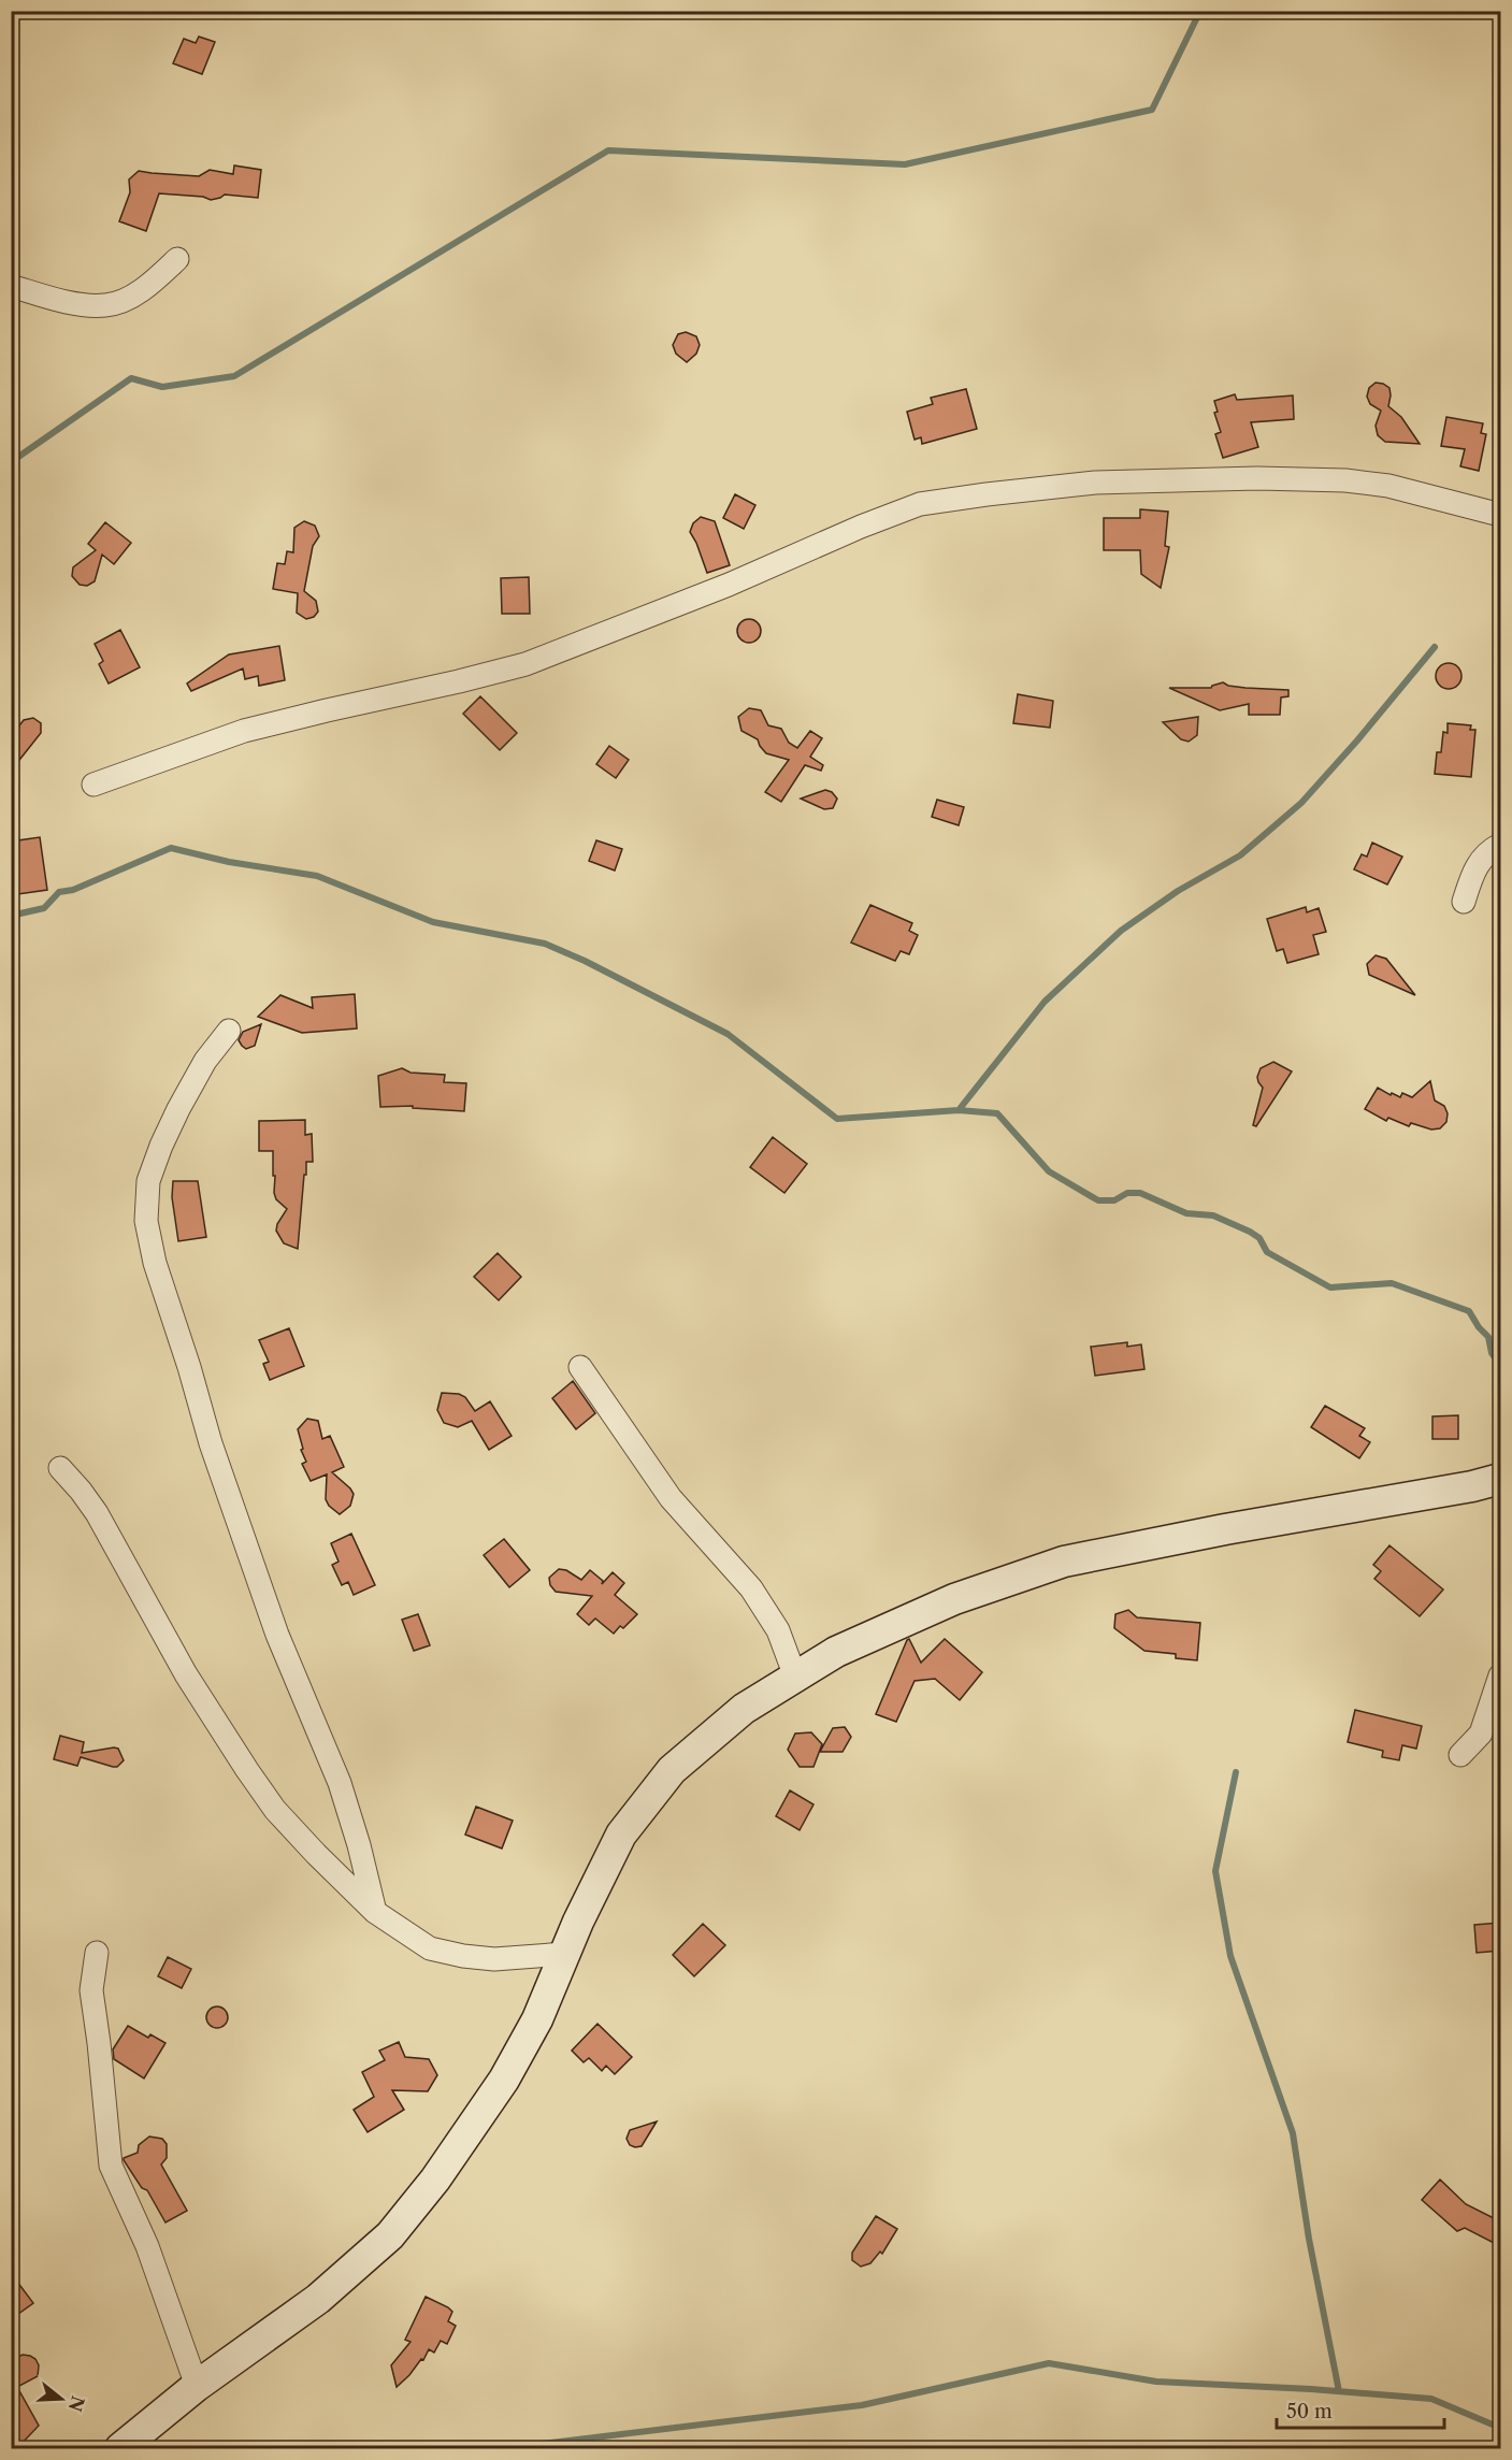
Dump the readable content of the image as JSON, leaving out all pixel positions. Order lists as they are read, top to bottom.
{
  "scale_bar": "50 m",
  "north": "right"
}
